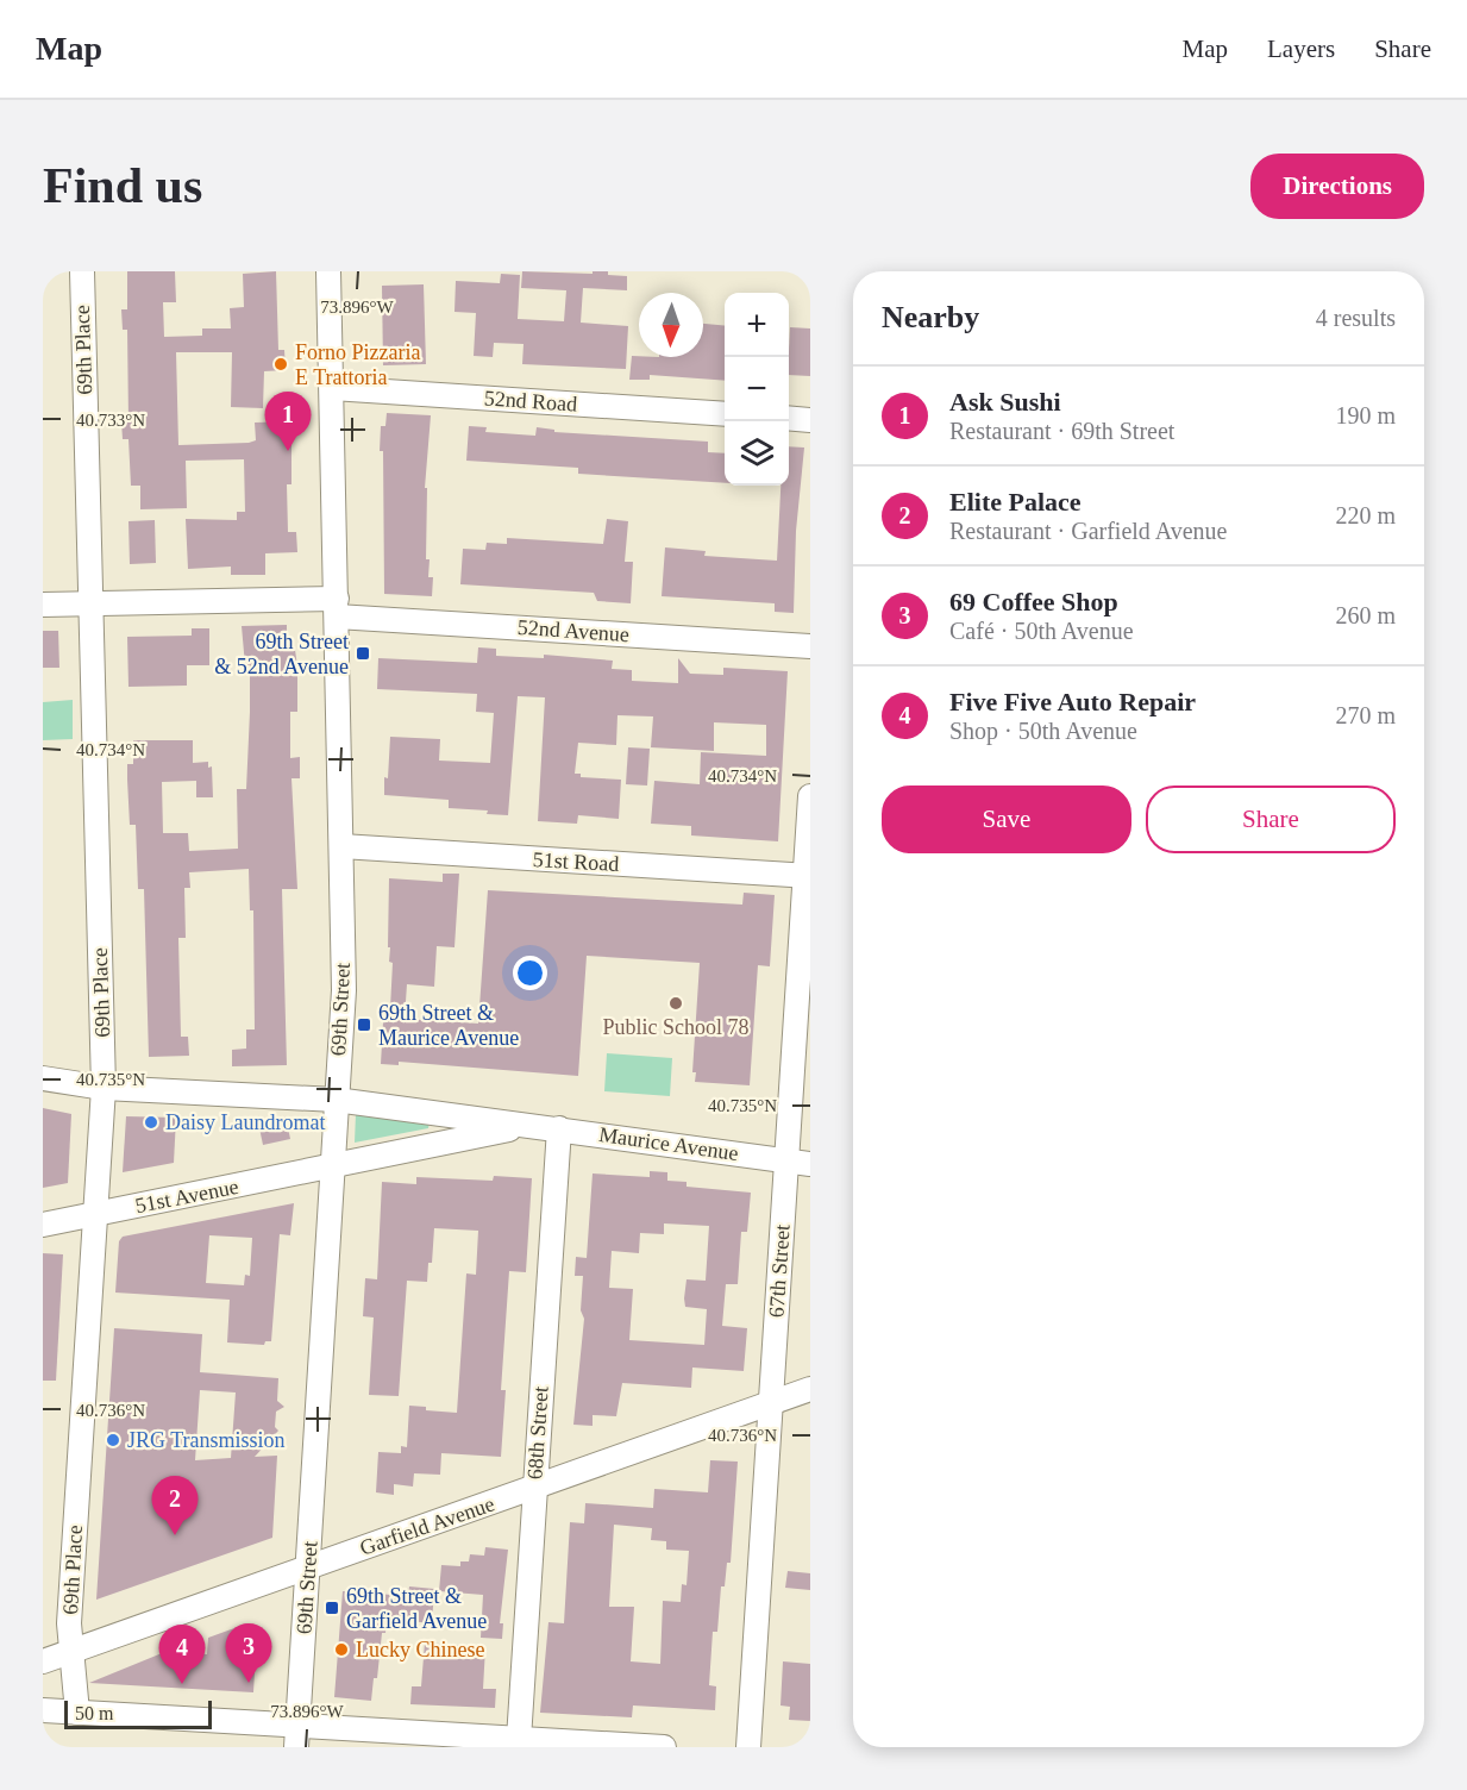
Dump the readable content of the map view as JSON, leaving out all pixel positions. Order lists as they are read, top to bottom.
{
  "streets": {
    "street": [
      "69th Place",
      "52nd Road",
      "52nd Avenue",
      "51st Road",
      "69th Street",
      "Maurice Avenue",
      "51st Avenue",
      "67th Street",
      "68th Street",
      "Garfield Avenue"
    ]
  },
  "crossings": [
    ["69th Place", "52nd Avenue"],
    ["69th Place", "Maurice Avenue"],
    ["69th Place", "51st Avenue"],
    ["69th Place", "Garfield Avenue"],
    ["52nd Road", "69th Street"],
    ["52nd Avenue", "69th Street"],
    ["51st Road", "69th Street"],
    ["51st Road", "67th Street"],
    ["69th Street", "Maurice Avenue"],
    ["69th Street", "51st Avenue"],
    ["69th Street", "Garfield Avenue"],
    ["Maurice Avenue", "51st Avenue"],
    ["Maurice Avenue", "67th Street"],
    ["Maurice Avenue", "68th Street"],
    ["67th Street", "Garfield Avenue"],
    ["68th Street", "Garfield Avenue"]
  ],
  "places": {
    "other": [
      "Forno Pizzaria E Trattoria",
      "Public School 78",
      "Daisy Laundromat",
      "JRG Transmission",
      "Lucky Chinese"
    ],
    "transit": ["69th Street & 52nd Avenue", "69th Street & Maurice Avenue", "69th Street & Garfield Avenue"]
  },
  "scale_bar": "50 m",
  "north": "bottom",
  "page": {
    "header": "Map",
    "nav": ["Map", "Layers", "Share"],
    "buttons": [
      "Directions",
      ["Save", "Share"]
    ],
    "title": "Find us",
    "heading": ["Nearby", "4 results"],
    "map_buttons": ["+", "−"],
    "list": [
      {
        "mark": "1",
        "name": "Ask Sushi",
        "note": "Restaurant · 69th Street",
        "value": "190 m"
      },
      {
        "mark": "2",
        "name": "Elite Palace",
        "note": "Restaurant · Garfield Avenue",
        "value": "220 m"
      },
      {
        "mark": "3",
        "name": "69 Coffee Shop",
        "note": "Café · 50th Avenue",
        "value": "260 m"
      },
      {
        "mark": "4",
        "name": "Five Five Auto Repair",
        "note": "Shop · 50th Avenue",
        "value": "270 m"
      }
    ],
    "pins": [
      "1",
      "2",
      "3",
      "4"
    ],
    "scale": "50 m"
  },
  "coordinates": [
    "73.896°W",
    "40.733°N",
    "40.734°N",
    "40.735°N",
    "40.736°N"
  ]
}
